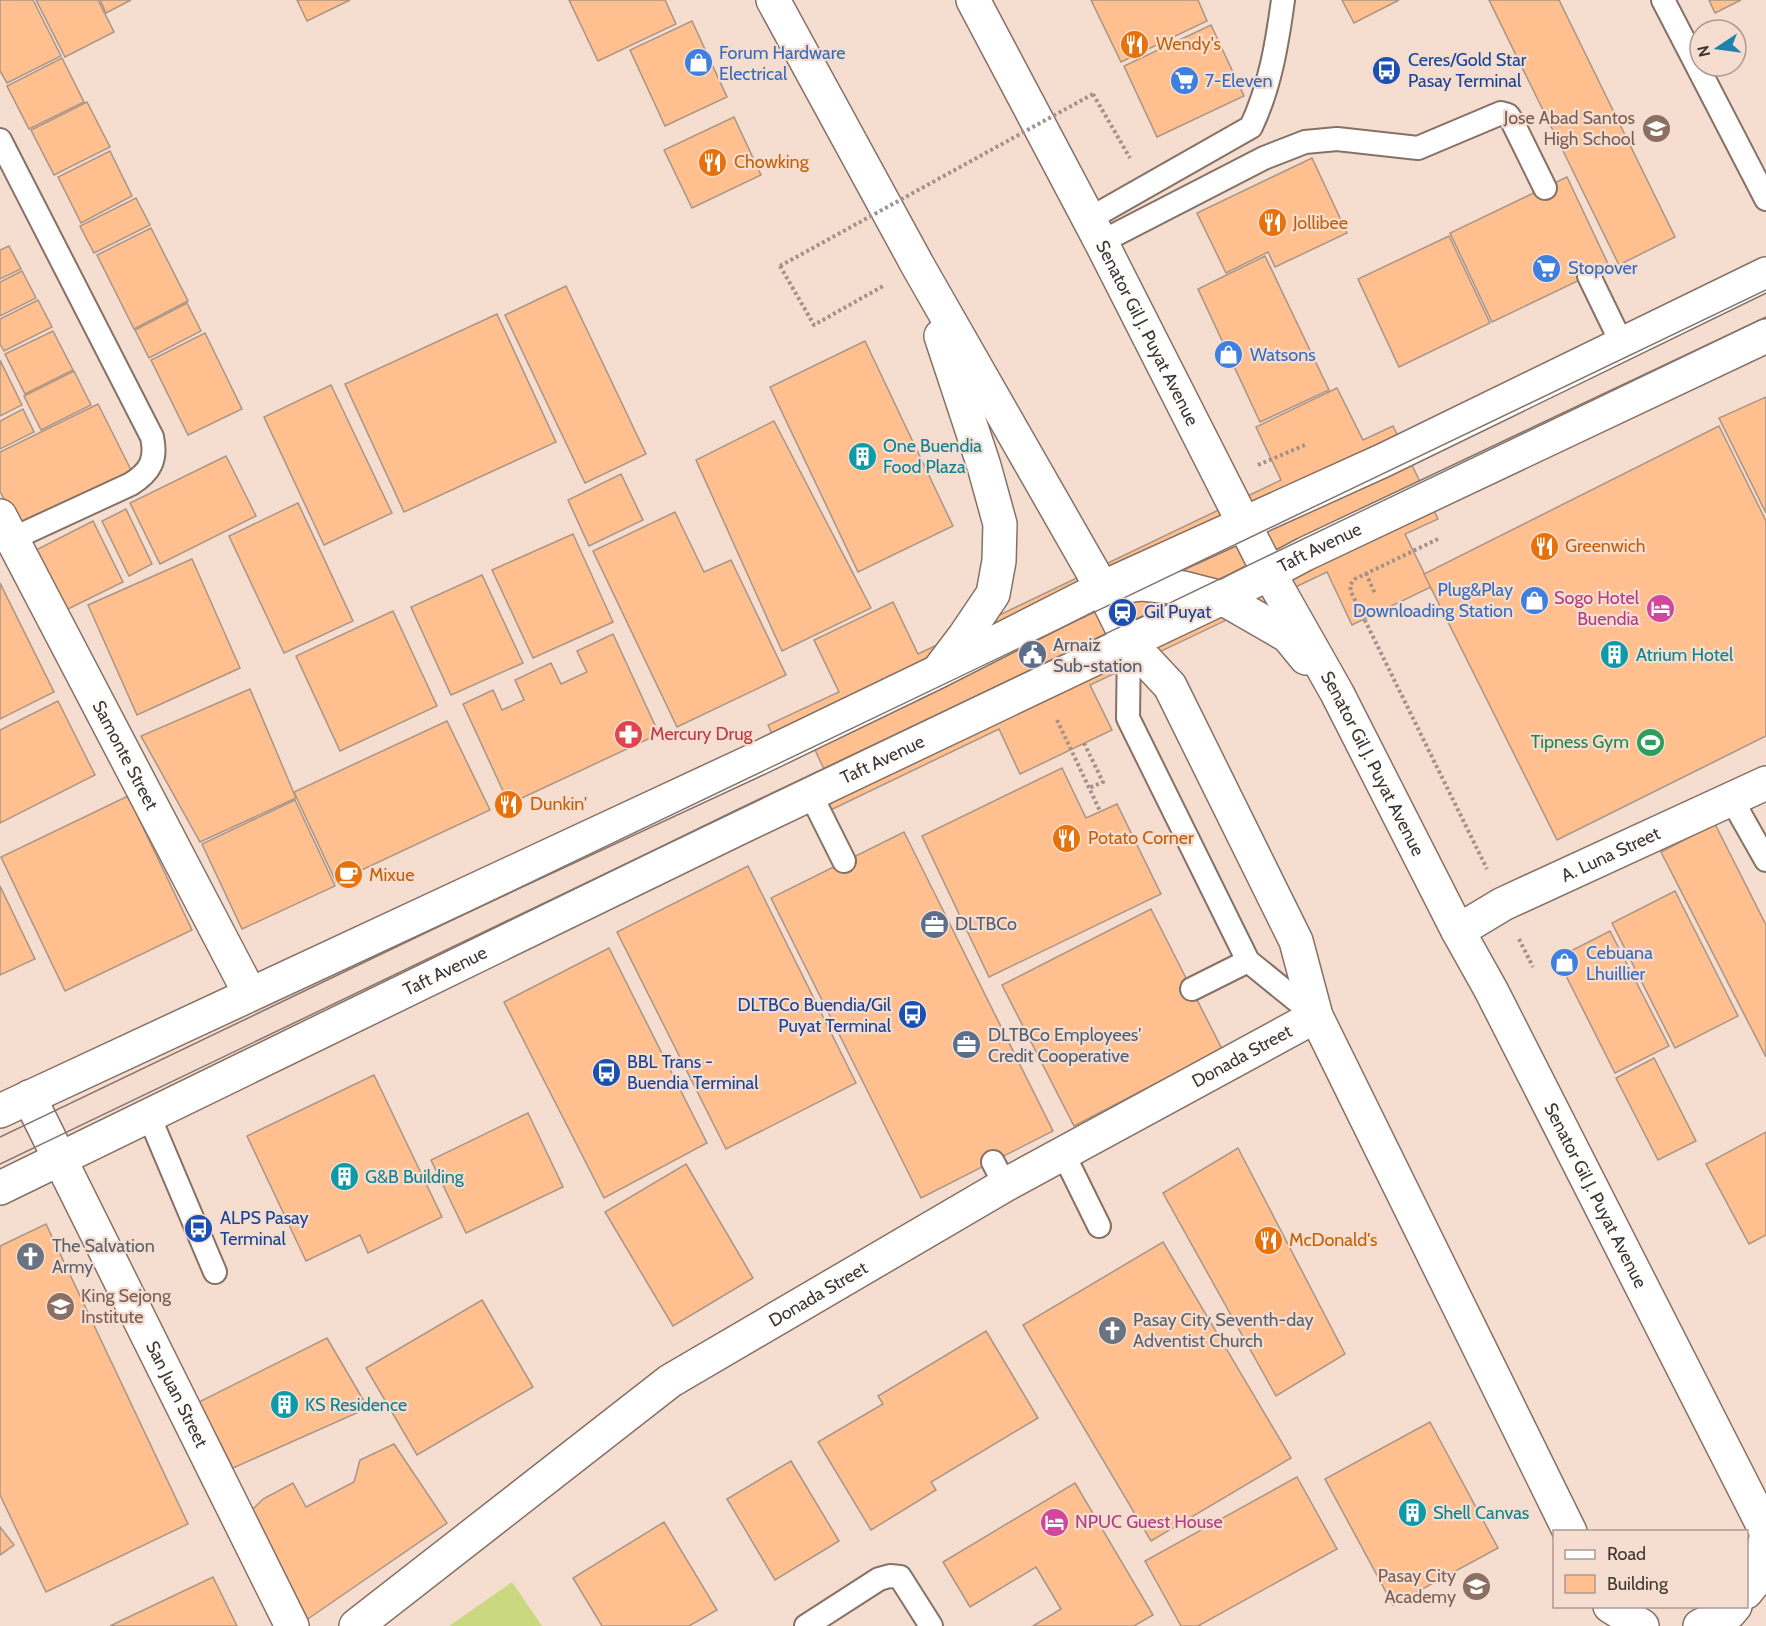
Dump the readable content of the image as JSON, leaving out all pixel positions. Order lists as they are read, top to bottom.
{
  "streets": {
    "main road": [
      "Senator Gil J. Puyat Avenue",
      "Taft Avenue",
      "Samonte Street",
      "A. Luna Street",
      "Donada Street",
      "San Juan Street"
    ]
  },
  "crossings": [
    ["Senator Gil J. Puyat Avenue", "Taft Avenue"],
    ["Senator Gil J. Puyat Avenue", "A. Luna Street"],
    ["Taft Avenue", "San Juan Street"]
  ],
  "places": {
    "restaurant": [
      "Wendy's",
      "Chowking",
      "Jollibee",
      "Greenwich",
      "Dunkin'",
      "Potato Corner",
      "McDonald's"
    ],
    "shop": [
      "Forum Hardware Electrical",
      "Watsons",
      "Plug&Play Downloading Station",
      "Cebuana Lhuillier"
    ],
    "bus stop": [
      "Ceres/Gold Star Pasay Terminal",
      "DLTBCo Buendia/Gil Puyat Terminal",
      "BBL Trans - Buendia Terminal",
      "ALPS Pasay Terminal"
    ],
    "supermarket": ["7-Eleven", "Stopover"],
    "school or university": ["Jose Abad Santos High School", "King Sejong Institute", "Pasay City Academy"],
    "building": [
      "One Buendia Food Plaza",
      "Atrium Hotel",
      "G&B Building",
      "KS Residence",
      "Shell Canvas"
    ],
    "hotel": ["Sogo Hotel Buendia", "NPUC Guest House"],
    "station": ["Gil Puyat"],
    "public building": ["Arnaiz Sub-station"],
    "pharmacy": ["Mercury Drug"],
    "sports": ["Tipness Gym"],
    "cafe": ["Mixue"],
    "office": ["DLTBCo", "DLTBCo Employees' Credit Cooperative"],
    "church": ["The Salvation Army", "Pasay City Seventh-day Adventist Church"]
  },
  "legend": ["Road", "Building"],
  "north": "left"
}
